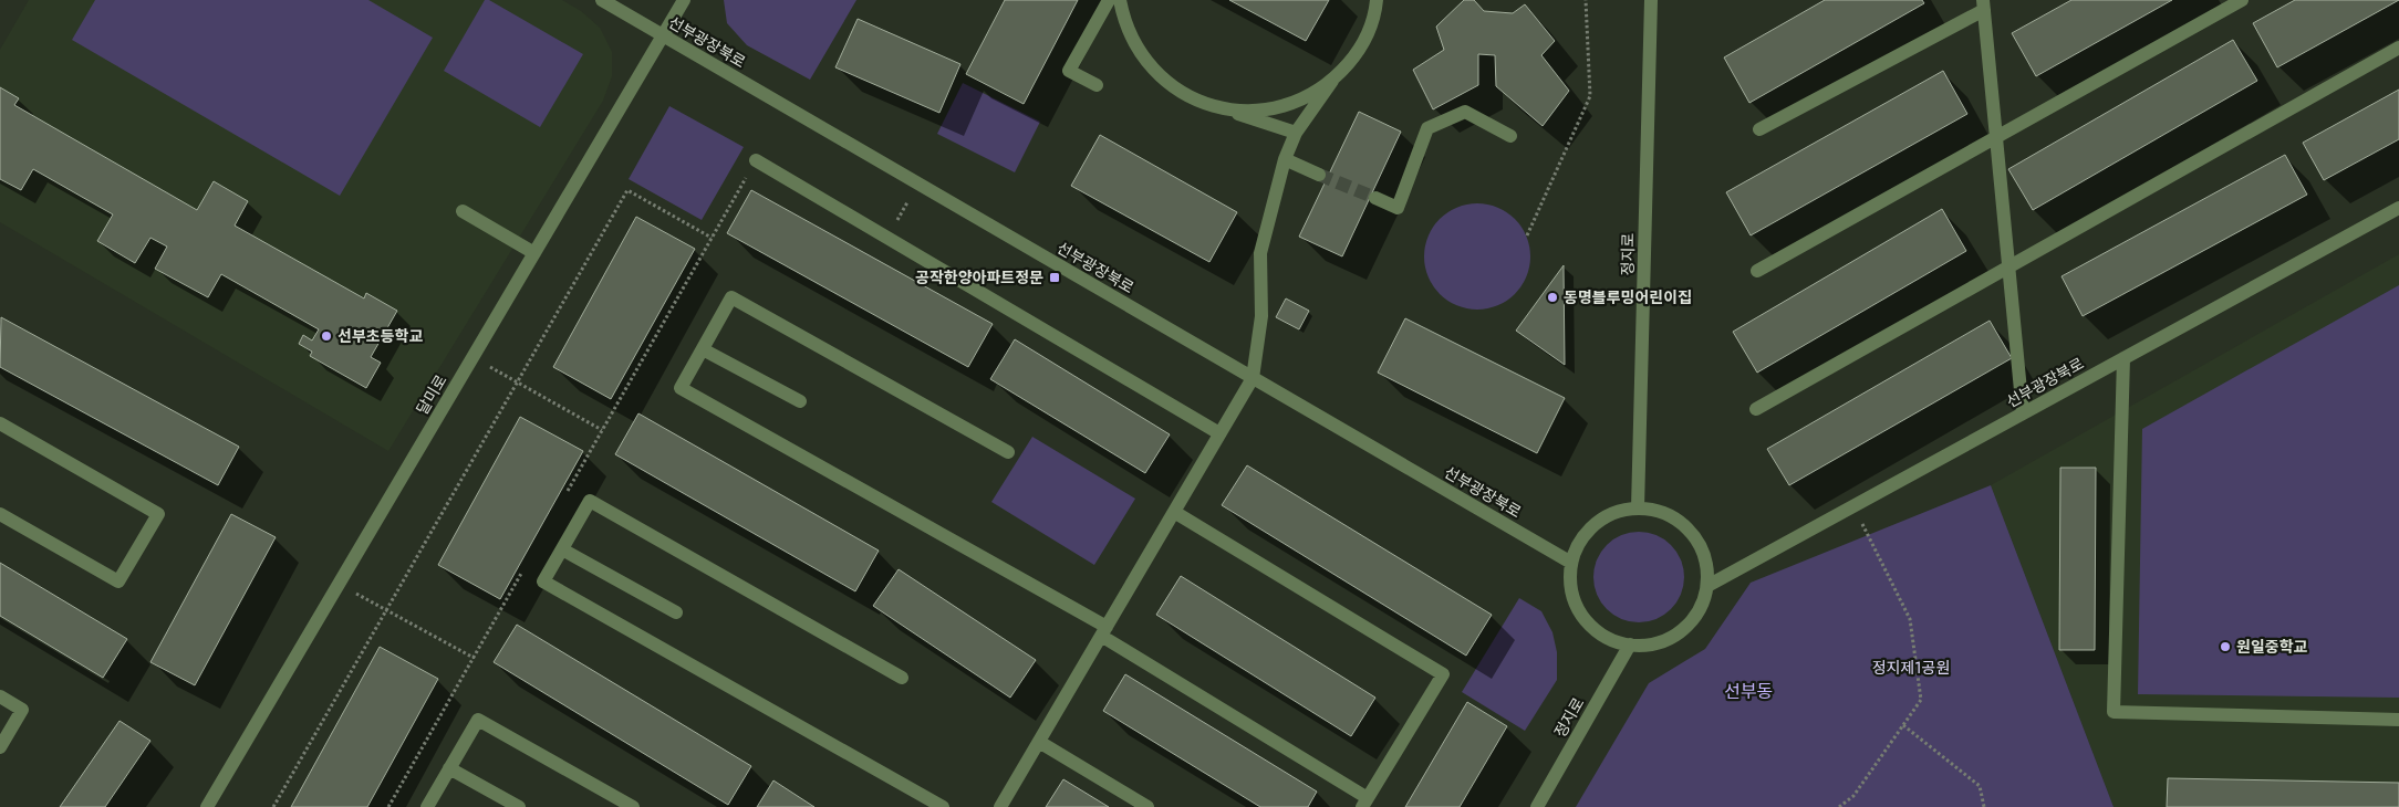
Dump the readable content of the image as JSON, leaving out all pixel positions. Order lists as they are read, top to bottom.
{
  "streets": {
    "street": ["선부광장북로", "정지로", "달미로"]
  },
  "crossings": [
    ["선부광장북로", "정지로"],
    ["선부광장북로", "달미로"]
  ],
  "districts": ["선부동"],
  "parks": ["정지제1공원"],
  "places": {
    "transit": ["공작한양아파트정문"],
    "other": ["동명블루밍어린이집", "선부초등학교", "원일중학교"]
  }
}
